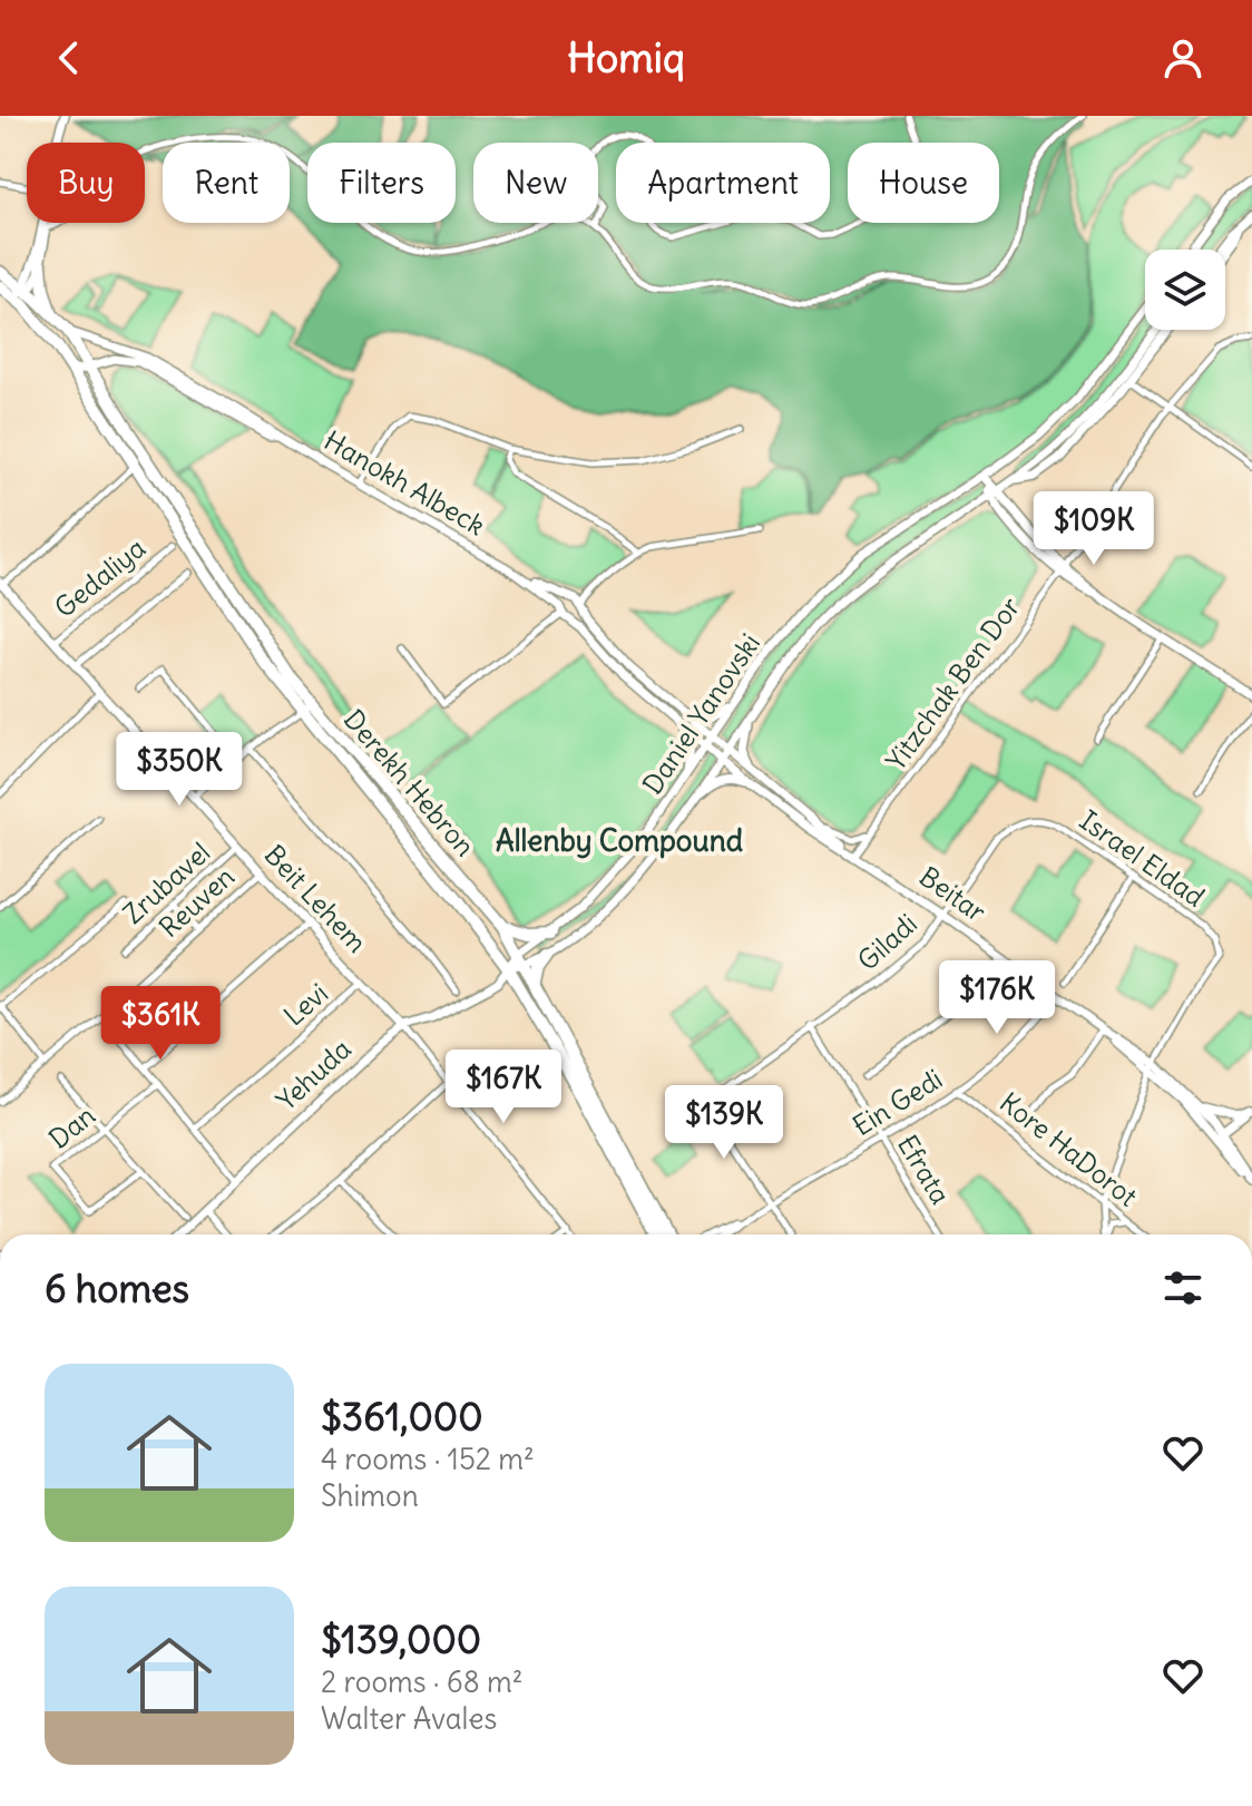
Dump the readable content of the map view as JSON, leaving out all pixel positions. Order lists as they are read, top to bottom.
{
  "streets": {
    "highway": ["Derekh Hebron"],
    "street": [
      "Hanokh Albeck",
      "Gedaliya",
      "Yitzchak Ben Dor",
      "Daniel Yanovski",
      "Israel Eldad",
      "Zrubavel",
      "Beitar",
      "Beit Lehem",
      "Reuven",
      "Giladi",
      "Levi",
      "Yehuda",
      "Ein Gedi",
      "Dan",
      "Kore HaDorot",
      "Efrata"
    ]
  },
  "crossings": [
    ["Hanokh Albeck", "Daniel Yanovski"],
    ["Hanokh Albeck", "Derekh Hebron"],
    ["Hanokh Albeck", "Beitar"],
    ["Gedaliya", "Beit Lehem"],
    ["Yitzchak Ben Dor", "Beitar"],
    ["Daniel Yanovski", "Derekh Hebron"],
    ["Daniel Yanovski", "Beitar"],
    ["Daniel Yanovski", "Yehuda"],
    ["Derekh Hebron", "Yehuda"],
    ["Israel Eldad", "Beitar"],
    ["Israel Eldad", "Giladi"],
    ["Zrubavel", "Beit Lehem"],
    ["Beitar", "Giladi"],
    ["Beitar", "Ein Gedi"],
    ["Beit Lehem", "Reuven"],
    ["Beit Lehem", "Levi"],
    ["Beit Lehem", "Yehuda"],
    ["Giladi", "Ein Gedi"],
    ["Giladi", "Efrata"],
    ["Ein Gedi", "Kore HaDorot"],
    ["Ein Gedi", "Efrata"]
  ],
  "districts": ["Allenby Compound"],
  "page": {
    "header": "Homiq",
    "chip": [
      "Buy",
      "Rent",
      "Filters",
      "New",
      "Apartment",
      "House"
    ],
    "price": [
      "$109K",
      "$350K",
      "$176K",
      "$361K",
      "$167K",
      "$139K"
    ],
    "heading": "6 homes",
    "list": [
      {
        "name": "$361,000",
        "note": "4 rooms · 152 m² · Shimon"
      },
      {
        "name": "$139,000",
        "note": "2 rooms · 68 m² · Walter Avales"
      }
    ]
  }
}
